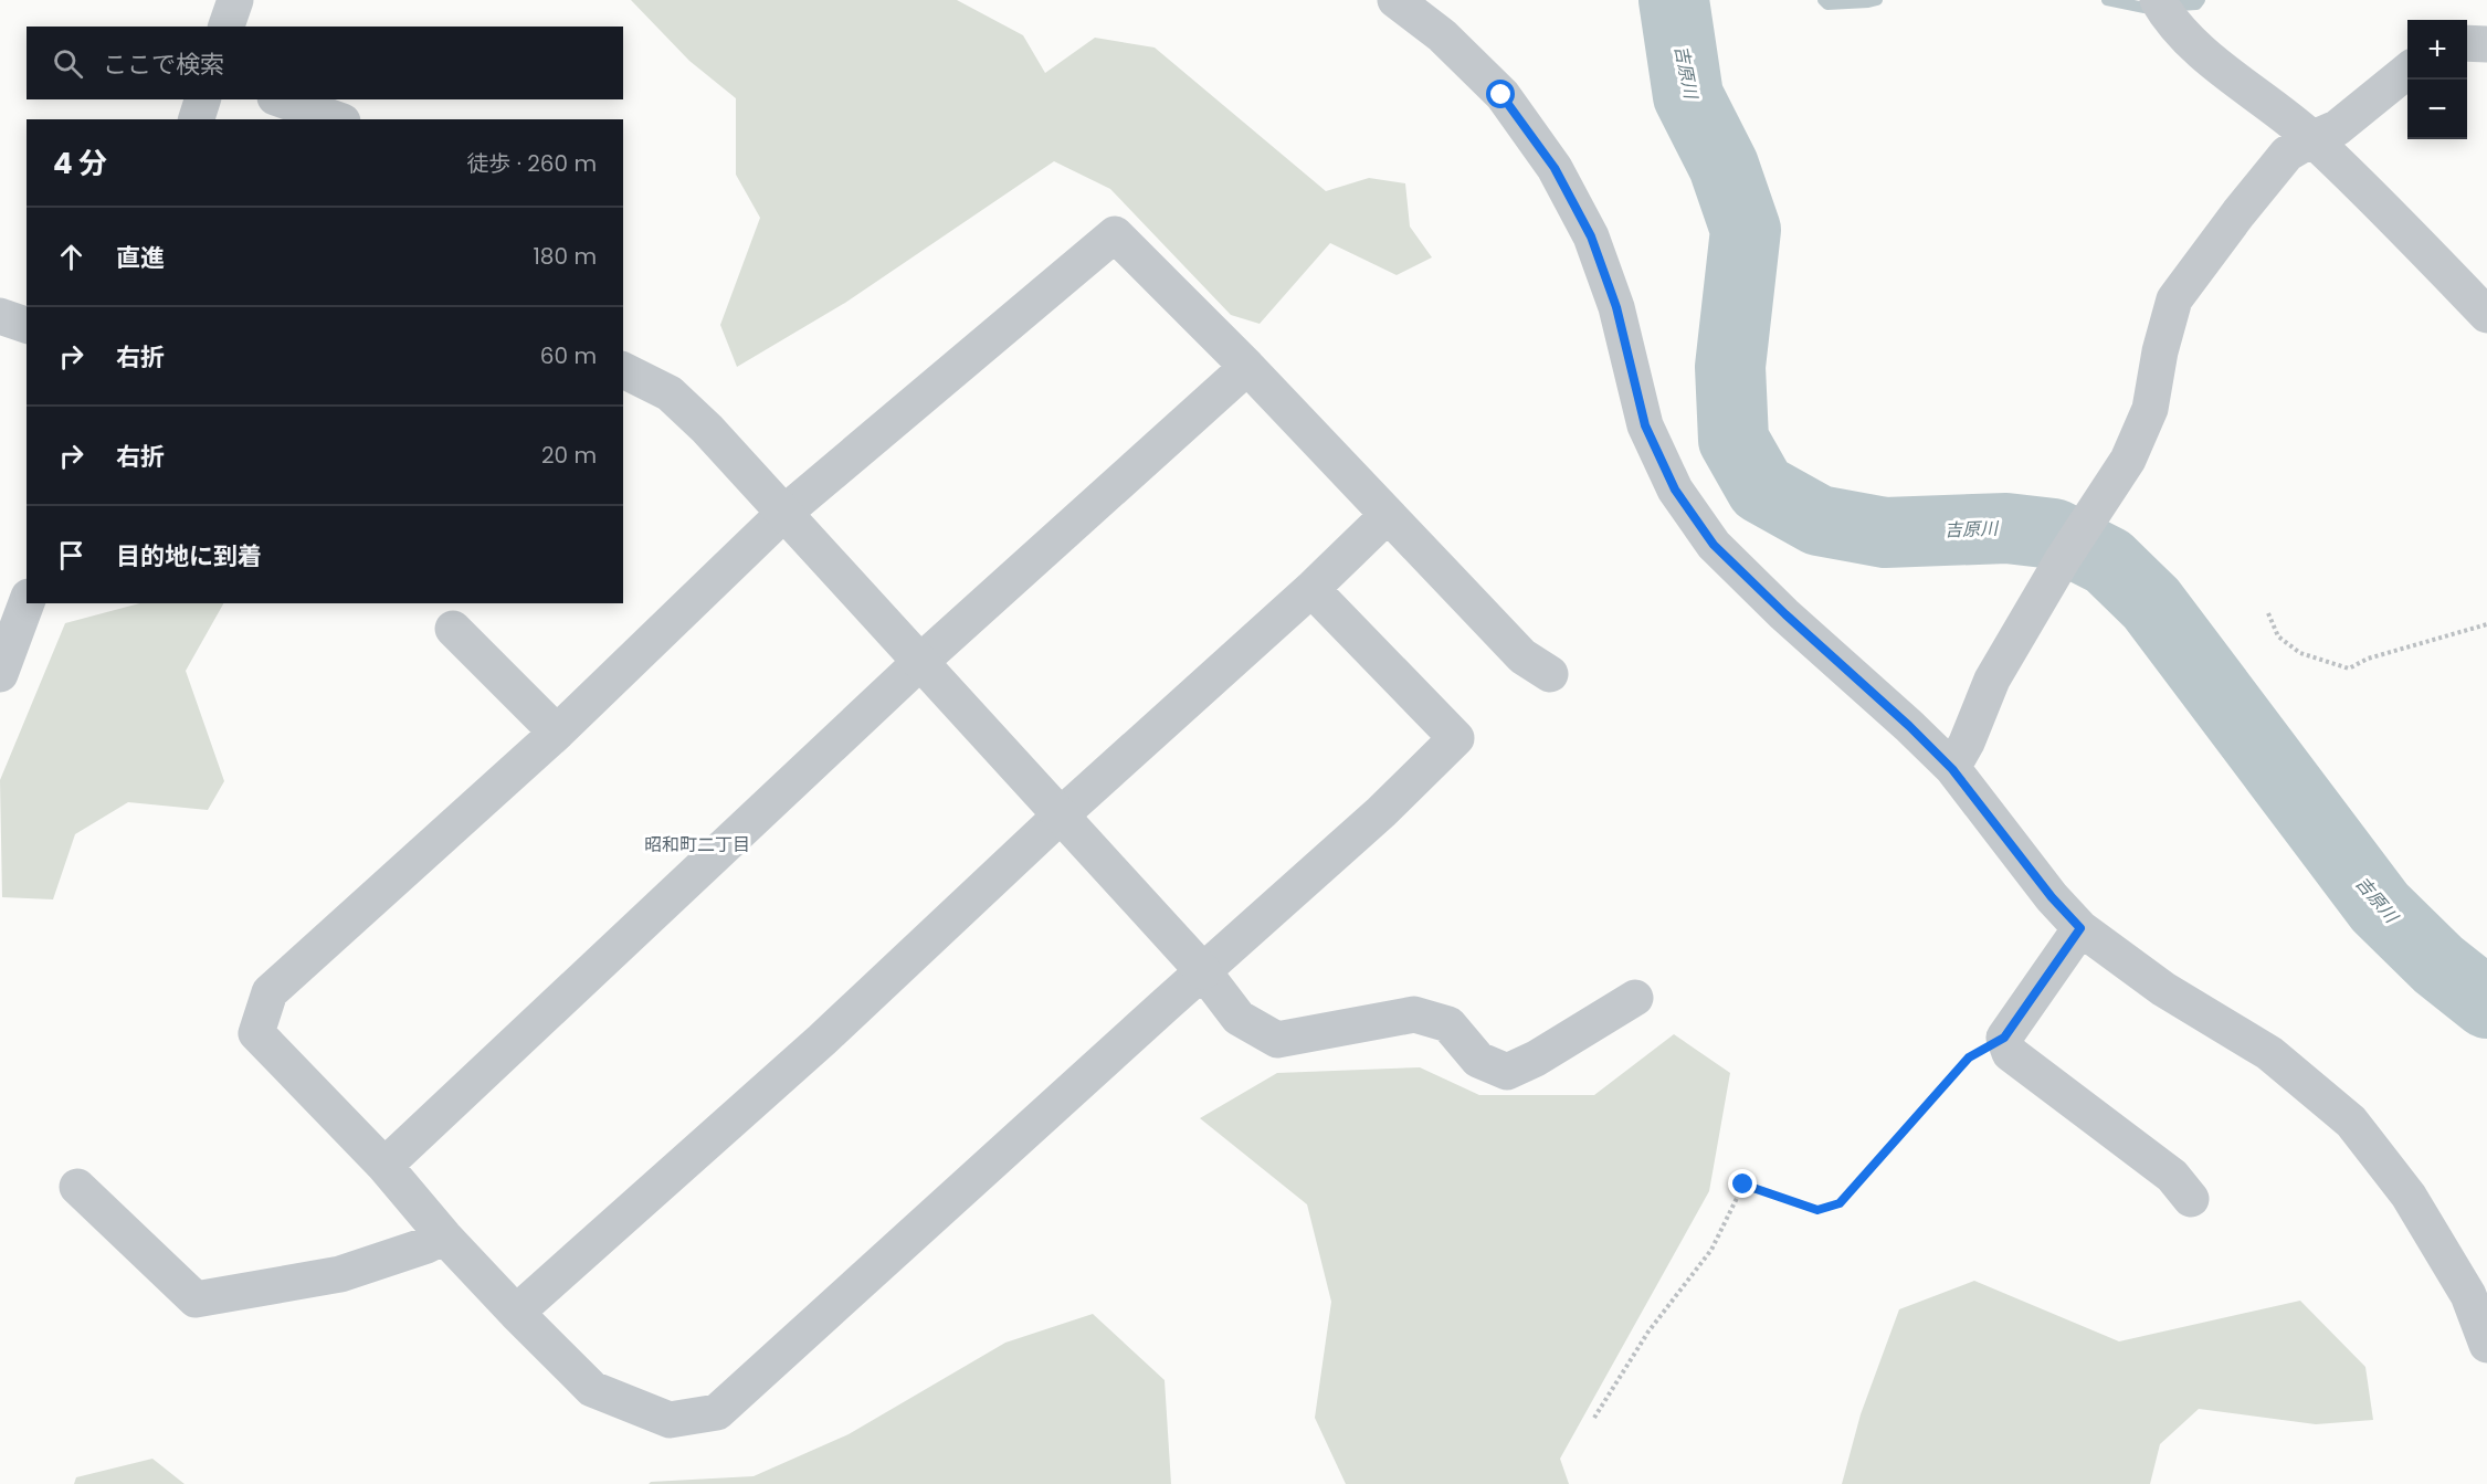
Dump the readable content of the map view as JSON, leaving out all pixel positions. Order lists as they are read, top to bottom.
{
  "districts": ["昭和町二丁目"],
  "water": ["吉原川"],
  "page": {
    "map_buttons": ["+", "−"],
    "search": "ここで検索",
    "heading": ["4 分", "徒歩 · 260 m"],
    "list": [
      ["直進", "180 m"],
      ["右折", "60 m"],
      ["右折", "20 m"],
      "目的地に到着"
    ]
  }
}
